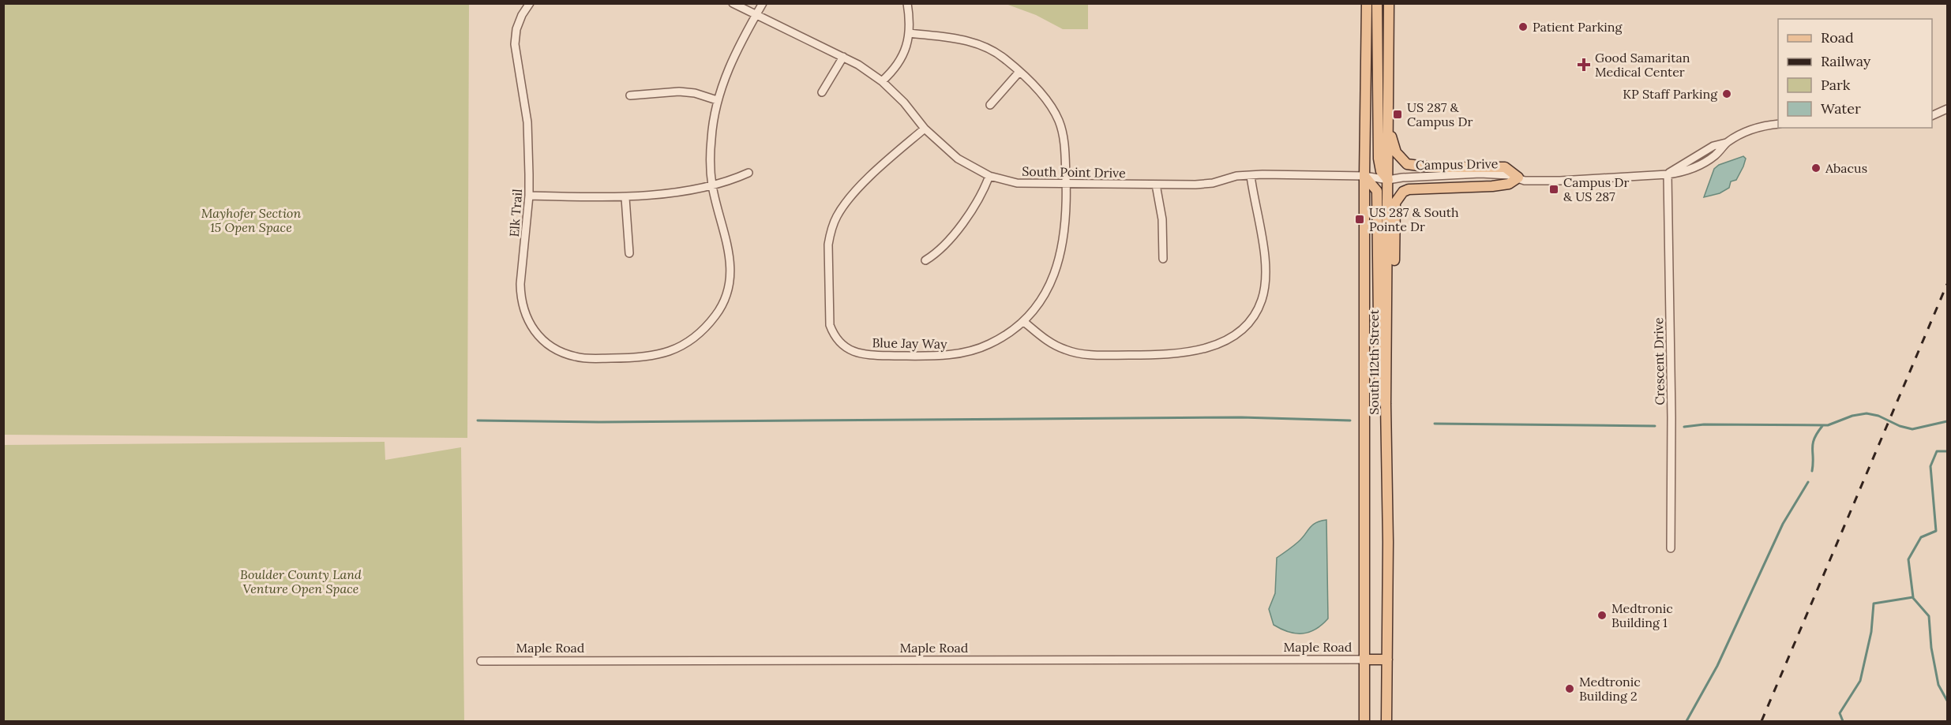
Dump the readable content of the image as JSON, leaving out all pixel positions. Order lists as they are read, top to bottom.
{
  "streets": {
    "main road": ["South 112th Street", "Maple Road"],
    "street": [
      "Campus Drive",
      "South Point Drive",
      "Elk Trail",
      "Blue Jay Way",
      "Crescent Drive"
    ]
  },
  "crossings": [
    ["Campus Drive", "South Point Drive"],
    ["Campus Drive", "Crescent Drive"],
    ["Campus Drive", "South 112th Street"],
    ["South Point Drive", "Elk Trail"],
    ["South Point Drive", "Blue Jay Way"],
    ["South Point Drive", "South 112th Street"],
    ["South 112th Street", "Maple Road"]
  ],
  "parks": ["Mayhofer Section 15 Open Space", "Boulder County Land Venture Open Space"],
  "places": {
    "other": [
      "Patient Parking",
      "KP Staff Parking",
      "Abacus",
      "Medtronic Building 1",
      "Medtronic Building 2"
    ],
    "health": ["Good Samaritan Medical Center"],
    "transit": ["US 287 & Campus Dr", "Campus Dr & US 287", "US 287 & South Pointe Dr"]
  },
  "legend": [
    "Road",
    "Railway",
    "Park",
    "Water"
  ]
}
